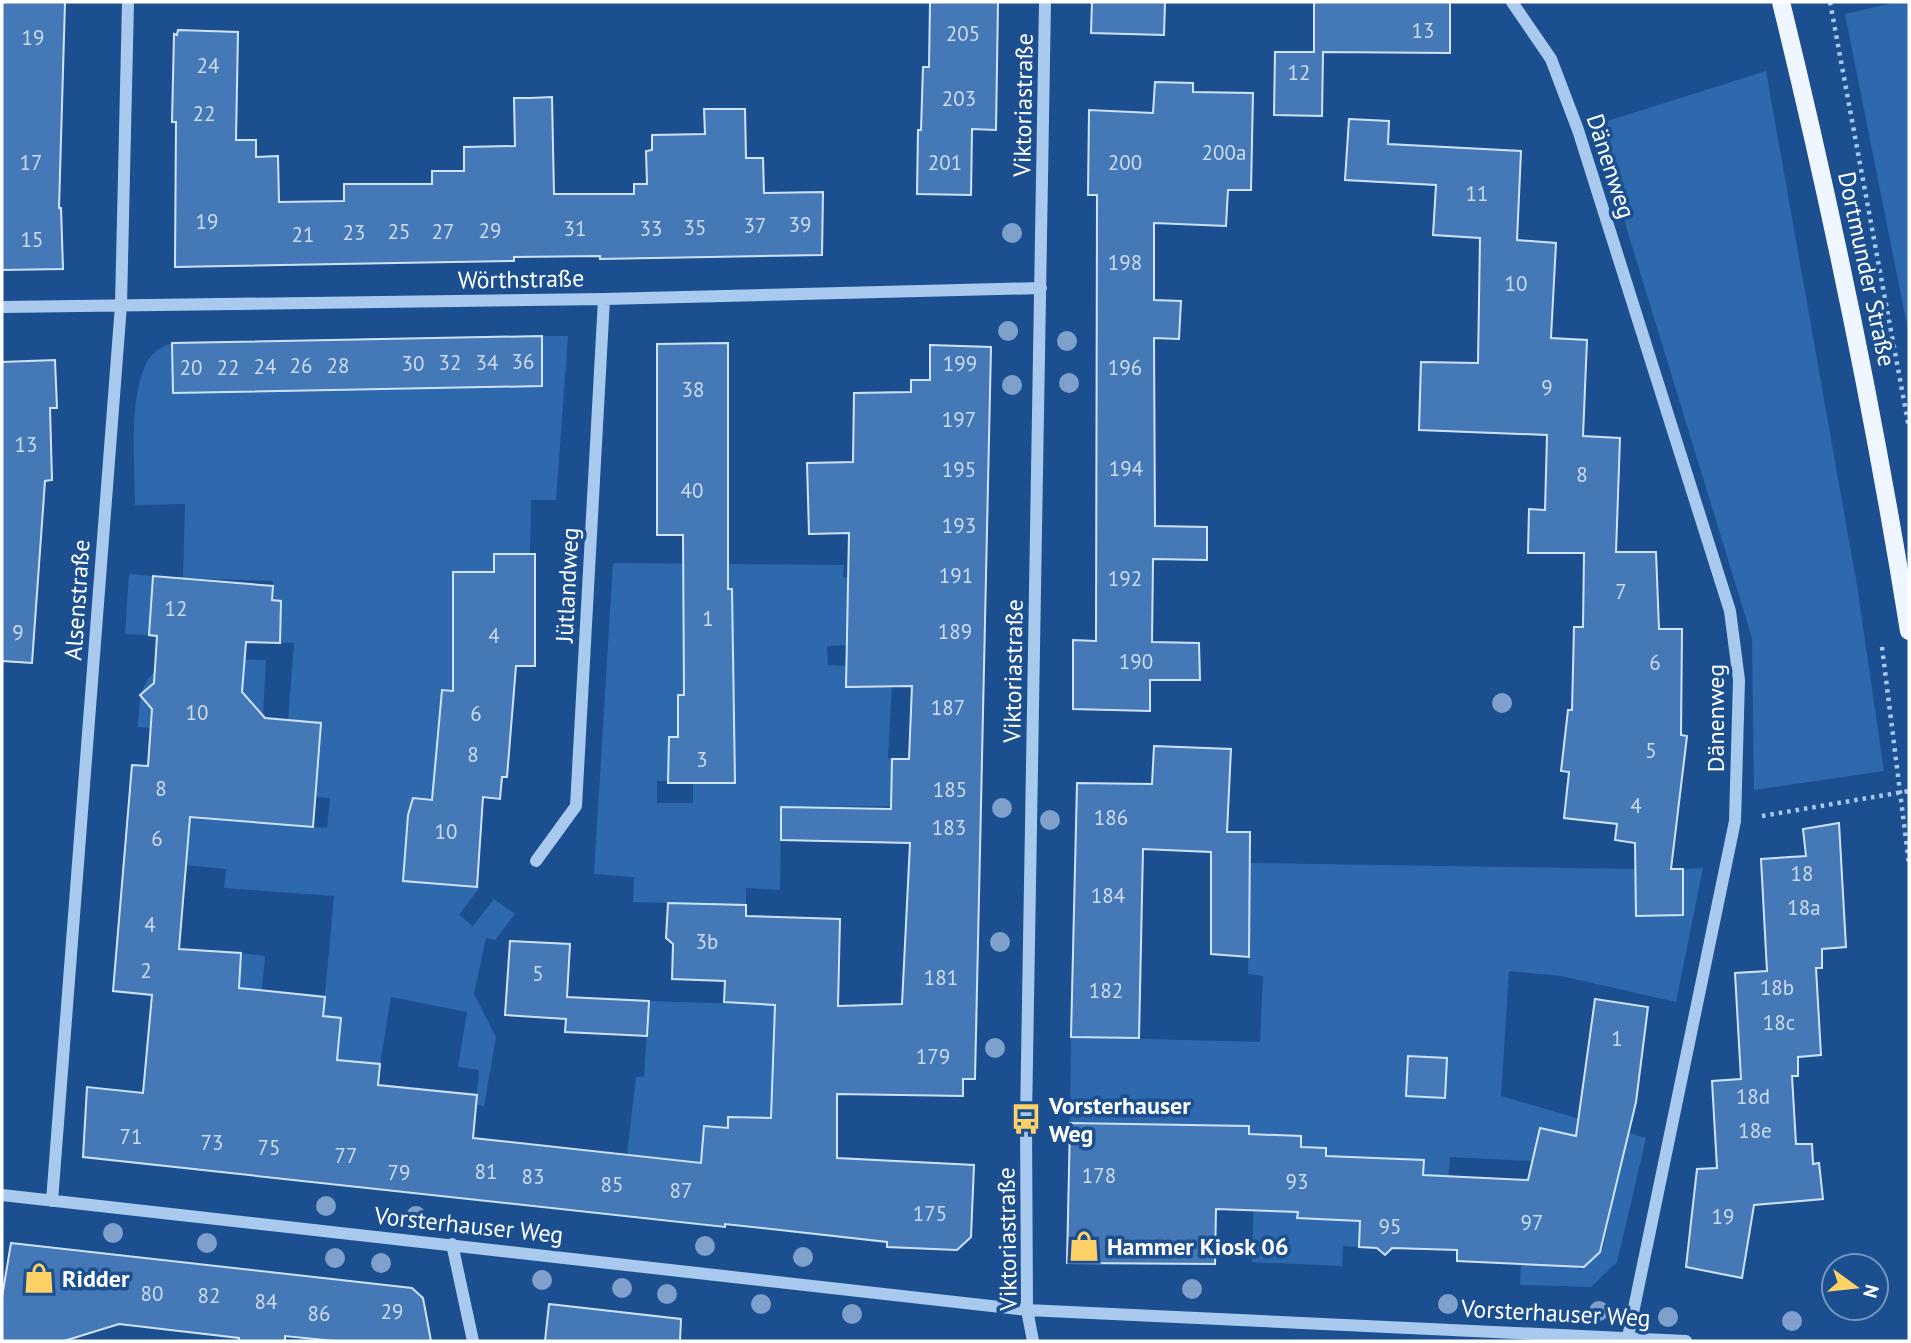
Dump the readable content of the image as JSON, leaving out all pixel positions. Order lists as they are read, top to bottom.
{
  "streets": {
    "main road": ["Dortmunder Straße"],
    "street": [
      "Viktoriastraße",
      "Dänenweg",
      "Wörthstraße",
      "Jütlandweg",
      "Alsenstraße",
      "Vorsterhauser Weg"
    ]
  },
  "crossings": [
    ["Viktoriastraße", "Wörthstraße"],
    ["Viktoriastraße", "Vorsterhauser Weg"],
    ["Dänenweg", "Vorsterhauser Weg"],
    ["Wörthstraße", "Jütlandweg"],
    ["Wörthstraße", "Alsenstraße"],
    ["Alsenstraße", "Vorsterhauser Weg"]
  ],
  "places": {
    "bus stop": ["Vorsterhauser Weg"],
    "shop": ["Hammer Kiosk 06", "Ridder"]
  },
  "house_numbers": [
    "13",
    "205",
    "19",
    "24",
    "12",
    "203",
    "22",
    "200a",
    "17",
    "201",
    "200",
    "11",
    "19",
    "39",
    "37",
    "35",
    "31",
    "33",
    "29",
    "25",
    "27",
    "23",
    "21",
    "15",
    "198",
    "10",
    "36",
    "32",
    "34",
    "30",
    "199",
    "26",
    "28",
    "24",
    "20",
    "22",
    "196",
    "9",
    "38",
    "197",
    "13",
    "194",
    "195",
    "8",
    "40",
    "193",
    "191",
    "192",
    "7",
    "12",
    "1",
    "189",
    "9",
    "4",
    "190",
    "6",
    "187",
    "10",
    "6",
    "5",
    "8",
    "3",
    "8",
    "185",
    "4",
    "186",
    "183",
    "10",
    "6",
    "18",
    "184",
    "18a",
    "4",
    "3b",
    "2",
    "5",
    "181",
    "18b",
    "182",
    "18c",
    "1",
    "179",
    "18d",
    "18e",
    "71",
    "73",
    "75",
    "77",
    "81",
    "79",
    "178",
    "83",
    "93",
    "85",
    "87",
    "175",
    "19",
    "97",
    "95",
    "80",
    "82",
    "84",
    "29",
    "86"
  ],
  "north": "right"
}
